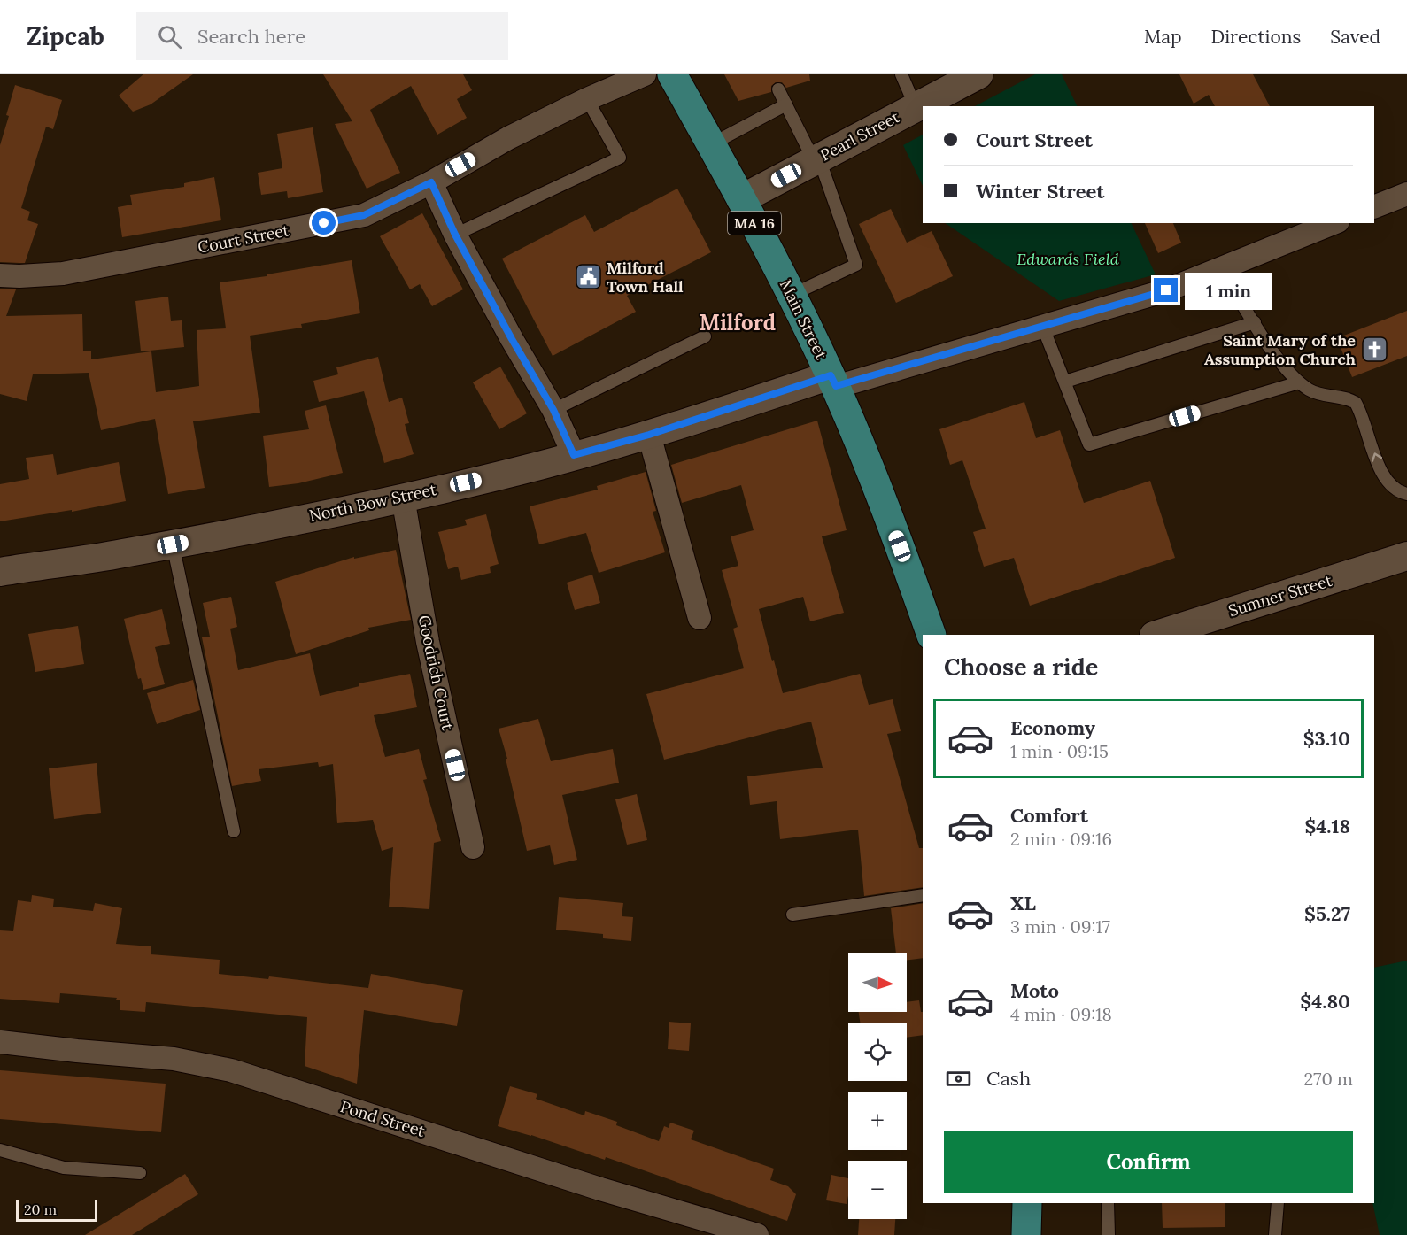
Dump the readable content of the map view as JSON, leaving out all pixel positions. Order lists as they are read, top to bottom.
{
  "streets": {
    "main road": ["Pearl Street", "MA 16", "Main Street"],
    "street": [
      "Court Street",
      "North Bow Street",
      "Sumner Street",
      "Goodrich Court",
      "Pond Street"
    ]
  },
  "crossings": [
    ["Pearl Street", "Main Street"],
    ["Main Street", "North Bow Street"],
    ["North Bow Street", "Goodrich Court"]
  ],
  "districts": ["Milford"],
  "parks": ["Edwards Field"],
  "places": {
    "public building": ["Milford Town Hall"],
    "church": ["Saint Mary of the Assumption Church"]
  },
  "scale_bar": "20 m",
  "north": "right",
  "page": {
    "header": "Zipcab",
    "search": "Search here",
    "nav": ["Map", "Directions", "Saved"],
    "banner": ["Court Street", "Winter Street"],
    "bubble": "1 min",
    "heading": "Choose a ride",
    "list": [
      {
        "name": "Economy",
        "note": "1 min · 09:15",
        "value": "$3.10"
      },
      {
        "name": "Comfort",
        "note": "2 min · 09:16",
        "value": "$4.18"
      },
      {
        "name": "XL",
        "note": "3 min · 09:17",
        "value": "$5.27"
      },
      {
        "name": "Moto",
        "note": "4 min · 09:18",
        "value": "$4.80"
      }
    ],
    "map_buttons": ["+", "−"],
    "pay": ["Cash", "270 m"],
    "buttons": "Confirm",
    "scale": "20 m"
  }
}
